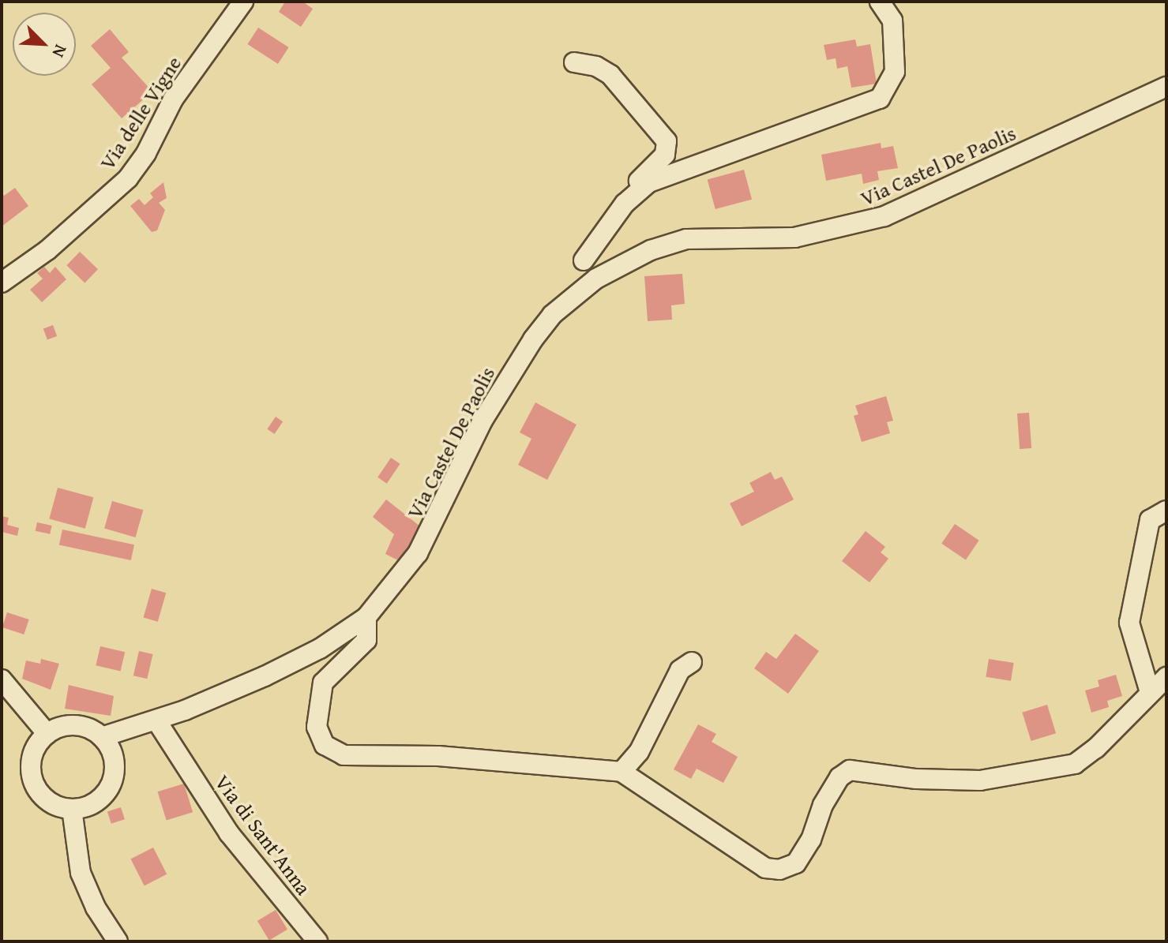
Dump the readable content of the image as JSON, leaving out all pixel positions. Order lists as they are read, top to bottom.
{
  "streets": {
    "street": ["Via delle Vigne", "Via Castel De Paolis", "Via di Sant'Anna"]
  },
  "crossings": [
    ["Via Castel De Paolis", "Via di Sant'Anna"]
  ],
  "north": "bottom right"
}
